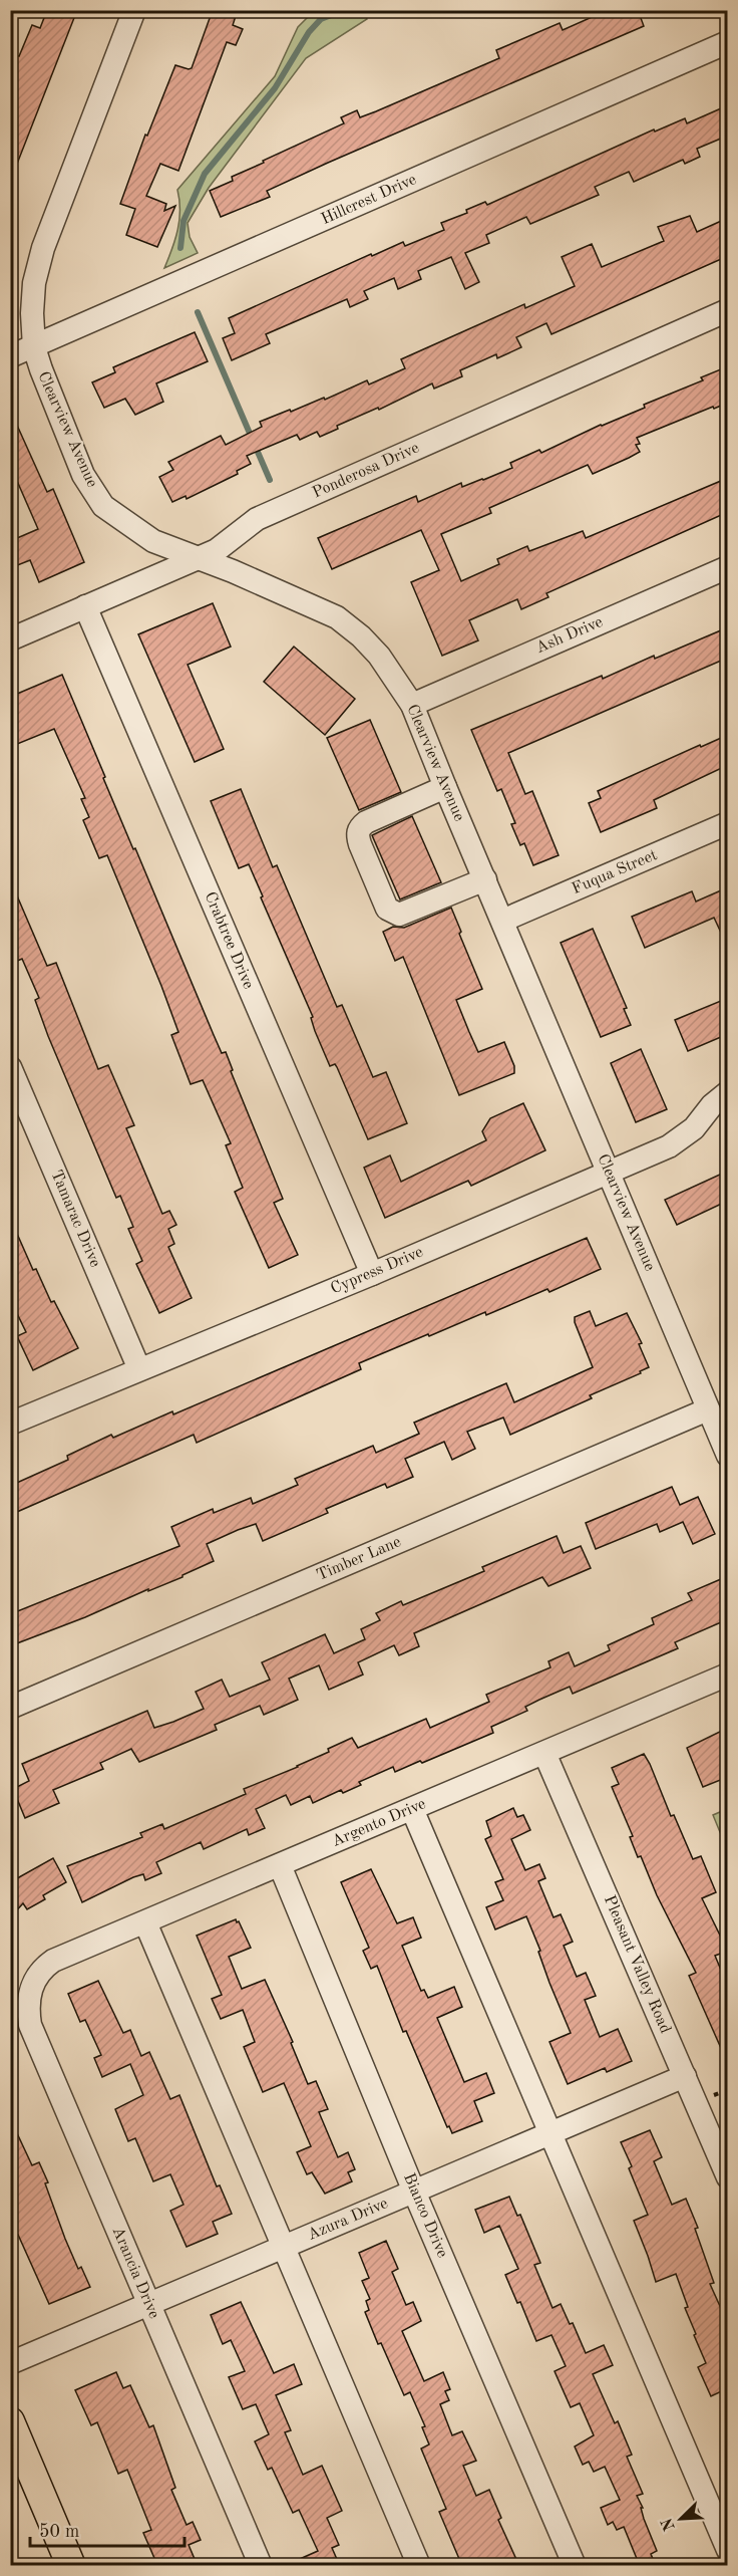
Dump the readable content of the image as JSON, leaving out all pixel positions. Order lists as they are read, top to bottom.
{
  "streets": {
    "street": [
      "Hillcrest Drive",
      "Clearview Avenue",
      "Ponderosa Drive",
      "Ash Drive",
      "Fuqua Street",
      "Crabtree Drive",
      "Tamarac Drive",
      "Cypress Drive",
      "Timber Lane",
      "Argento Drive",
      "Pleasant Valley Road",
      "Bianco Drive",
      "Azura Drive",
      "Arancia Drive"
    ]
  },
  "crossings": [
    ["Hillcrest Drive", "Clearview Avenue"],
    ["Clearview Avenue", "Ponderosa Drive"],
    ["Clearview Avenue", "Ash Drive"],
    ["Clearview Avenue", "Fuqua Street"],
    ["Clearview Avenue", "Cypress Drive"],
    ["Clearview Avenue", "Timber Lane"],
    ["Ponderosa Drive", "Crabtree Drive"],
    ["Crabtree Drive", "Cypress Drive"],
    ["Tamarac Drive", "Cypress Drive"],
    ["Argento Drive", "Pleasant Valley Road"],
    ["Argento Drive", "Bianco Drive"],
    ["Argento Drive", "Arancia Drive"],
    ["Pleasant Valley Road", "Azura Drive"],
    ["Bianco Drive", "Azura Drive"],
    ["Azura Drive", "Arancia Drive"]
  ],
  "scale_bar": "50 m",
  "north": "bottom left"
}
